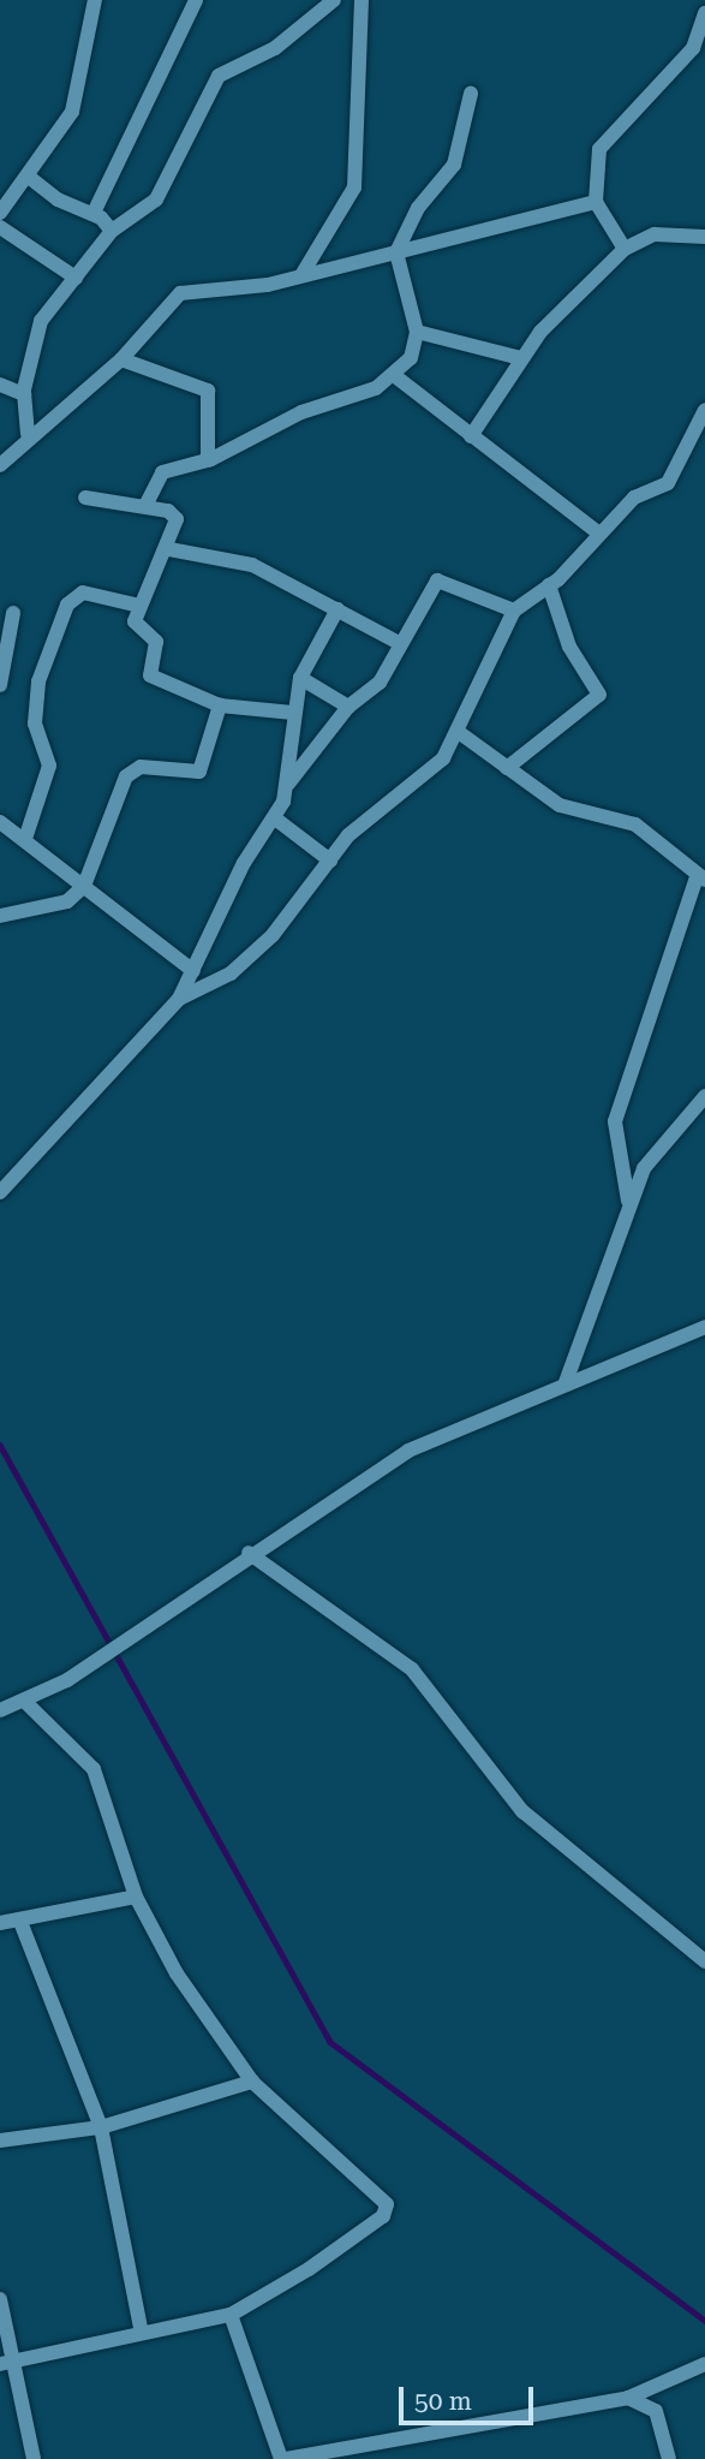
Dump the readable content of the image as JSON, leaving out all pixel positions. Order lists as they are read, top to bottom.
{
  "scale_bar": "50 m"
}
